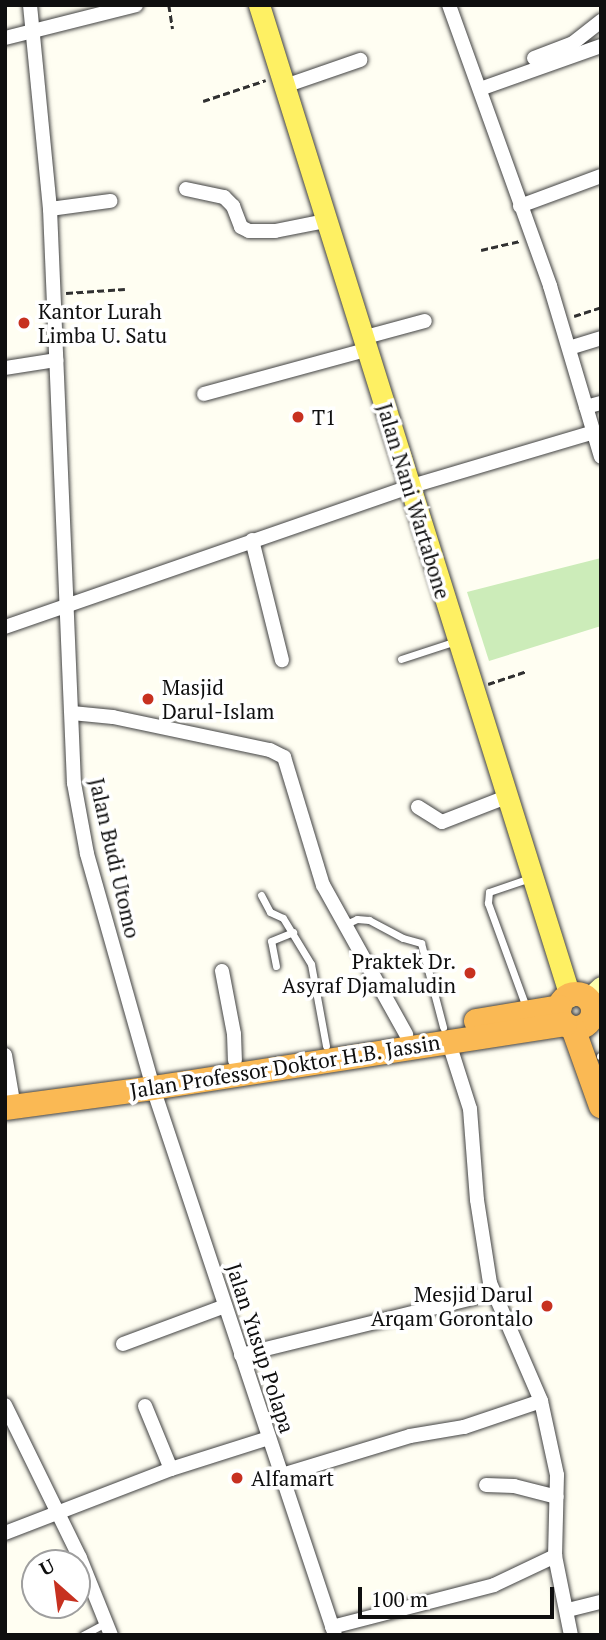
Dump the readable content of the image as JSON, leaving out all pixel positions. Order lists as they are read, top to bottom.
{
  "streets": {
    "highway": ["Jalan Nani Wartabone", "Jalan Professor Doktor H.B. Jassin"],
    "street": ["Jalan Budi Utomo", "Jalan Yusup Polapa"]
  },
  "crossings": [
    ["Jalan Nani Wartabone", "Jalan Professor Doktor H.B. Jassin"],
    ["Jalan Budi Utomo", "Jalan Professor Doktor H.B. Jassin"],
    ["Jalan Budi Utomo", "Jalan Yusup Polapa"],
    ["Jalan Professor Doktor H.B. Jassin", "Jalan Yusup Polapa"]
  ],
  "places": [
    "Kantor Lurah Limba U. Satu",
    "T1",
    "Masjid Darul-Islam",
    "Praktek Dr. Asyraf Djamaludin",
    "Mesjid Darul Arqam Gorontalo",
    "Alfamart"
  ],
  "scale_bar": "100 m",
  "north": "top left"
}
